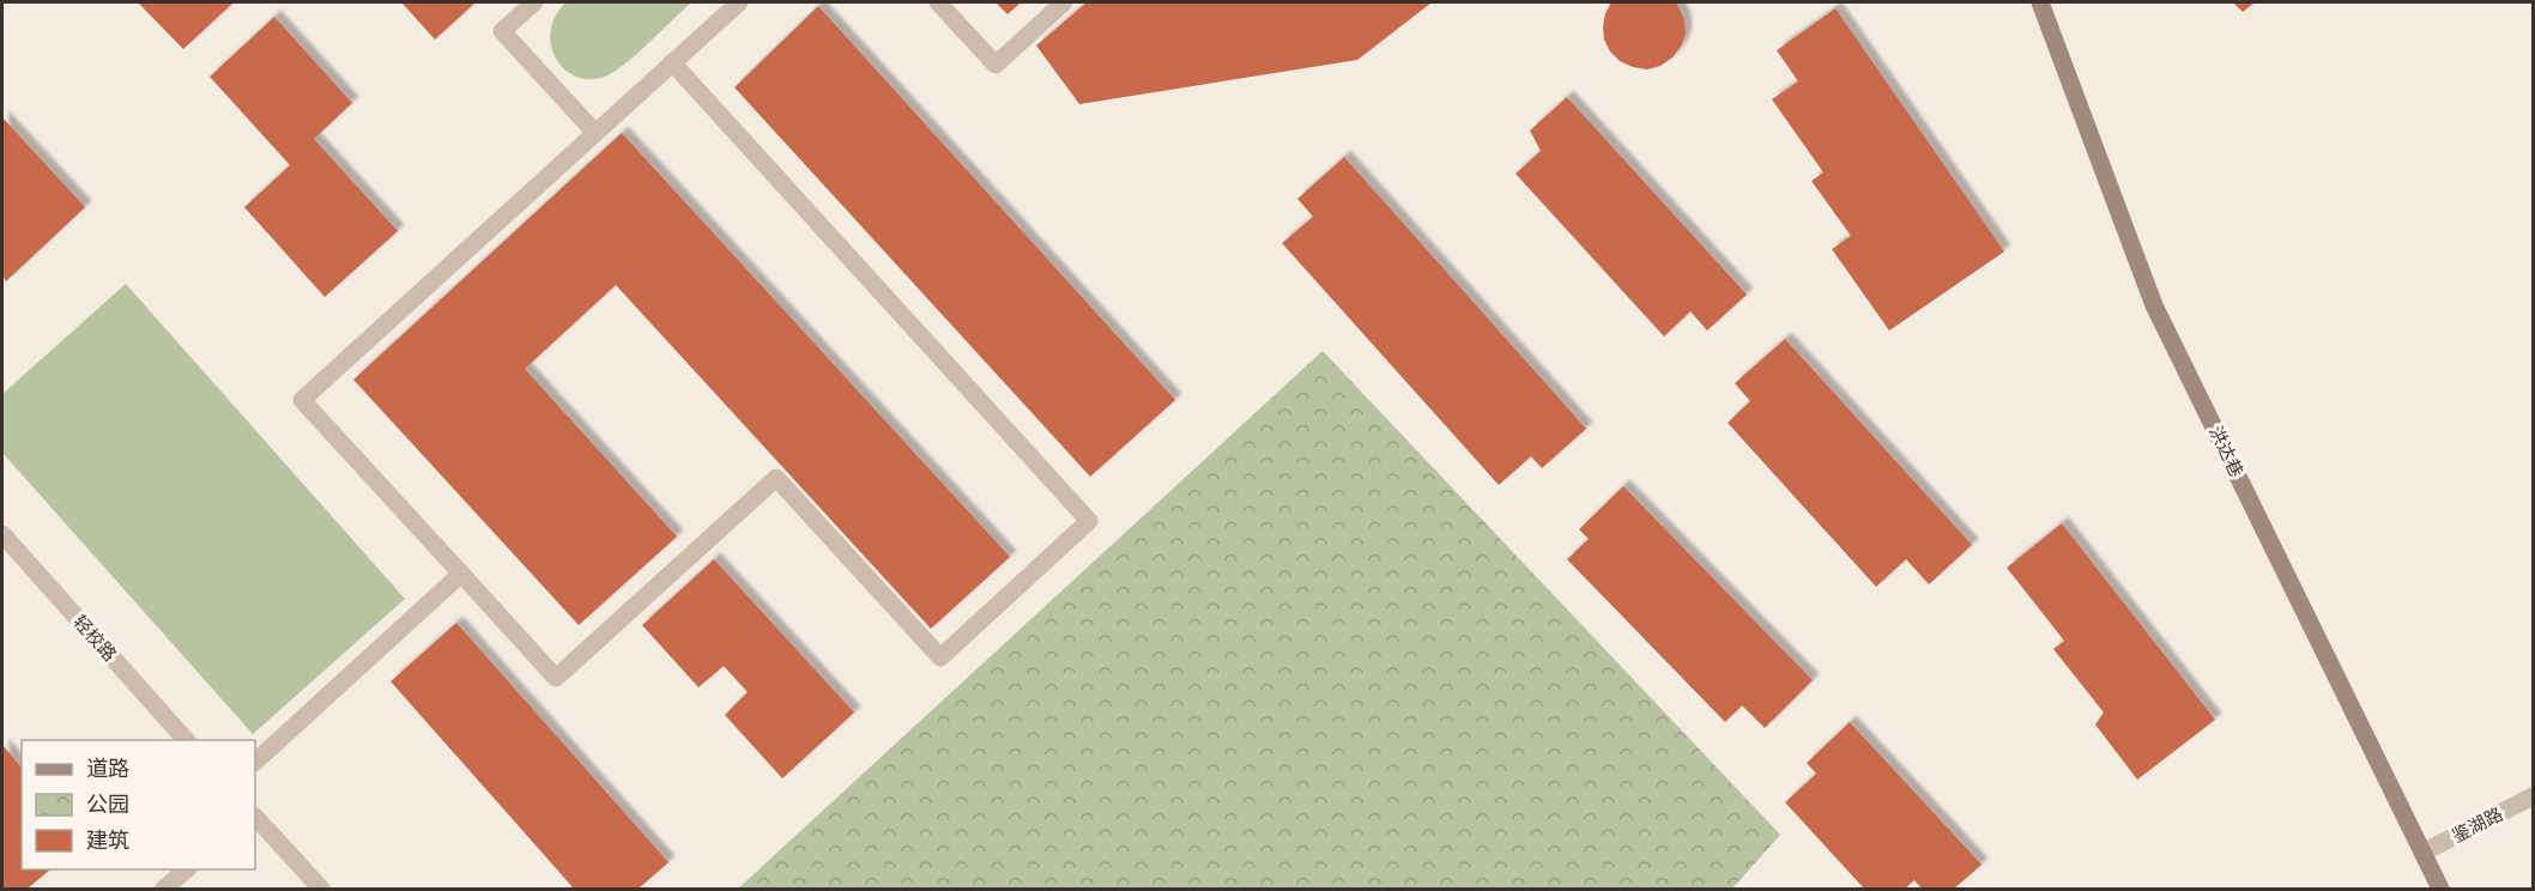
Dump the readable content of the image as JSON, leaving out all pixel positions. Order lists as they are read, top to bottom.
{
  "streets": {
    "street": ["洪达巷", "轻校路", "鉴湖路"]
  },
  "crossings": [
    ["洪达巷", "鉴湖路"]
  ],
  "legend": ["道路", "公园", "建筑"]
}
